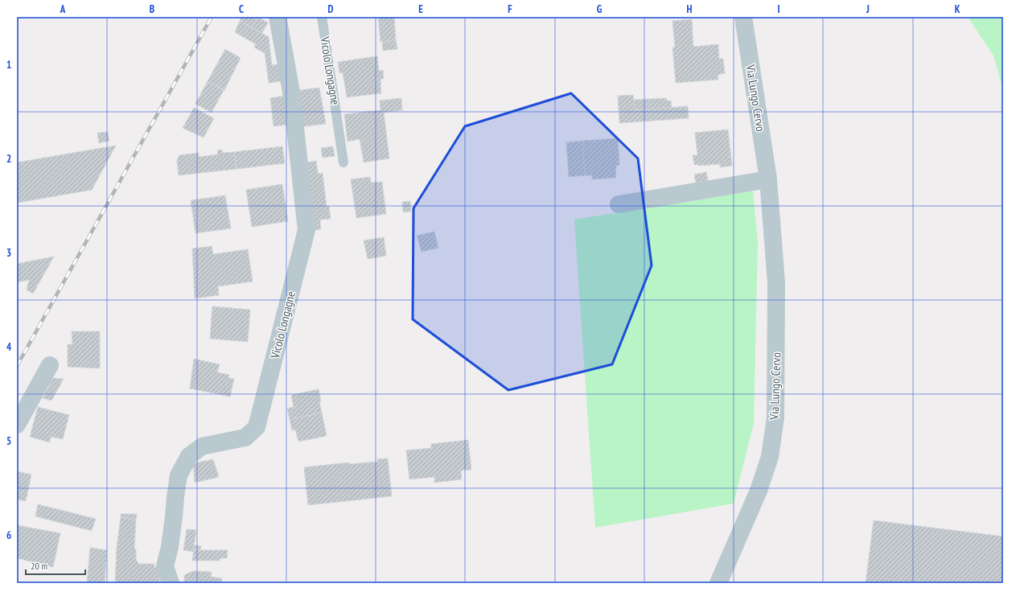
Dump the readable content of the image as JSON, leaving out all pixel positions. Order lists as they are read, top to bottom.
{
  "streets": {
    "street": ["Vicolo Longagne", "Via Lungo Cervo"]
  },
  "scale_bar": "20 m",
  "grid": {
    "columns": [
      "A",
      "B",
      "C",
      "D",
      "E",
      "F",
      "G",
      "H",
      "I",
      "J",
      "K"
    ],
    "rows": [
      "1",
      "2",
      "3",
      "4",
      "5",
      "6"
    ]
  }
}
